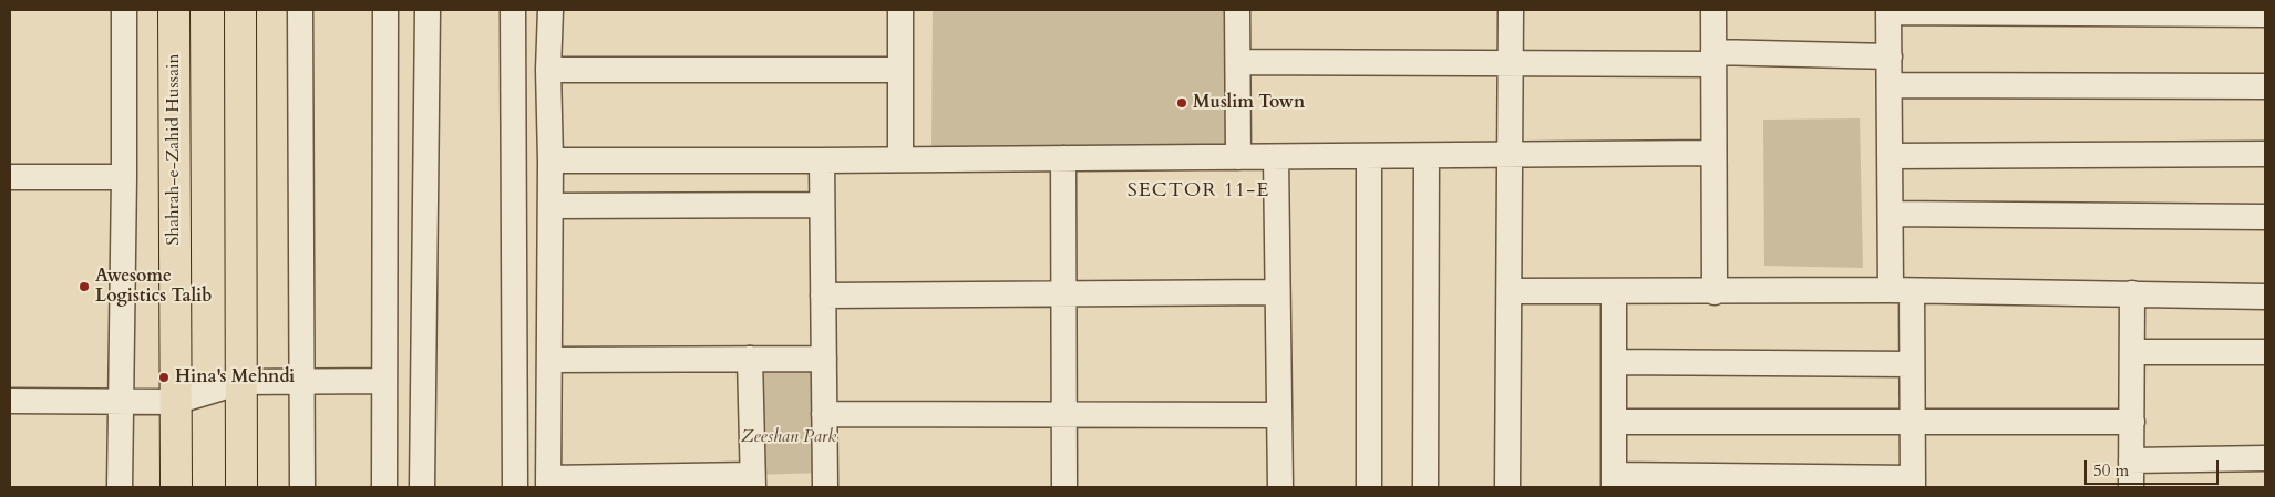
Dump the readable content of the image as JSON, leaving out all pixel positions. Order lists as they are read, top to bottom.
{
  "streets": {
    "main road": ["Shahrah-e-Zahid Hussain"]
  },
  "districts": ["SECTOR 11-E"],
  "parks": ["Zeeshan Park"],
  "places": ["Muslim Town", "Awesome Logistics Talib", "Hina's Mehndi"],
  "scale_bar": "50 m"
}
